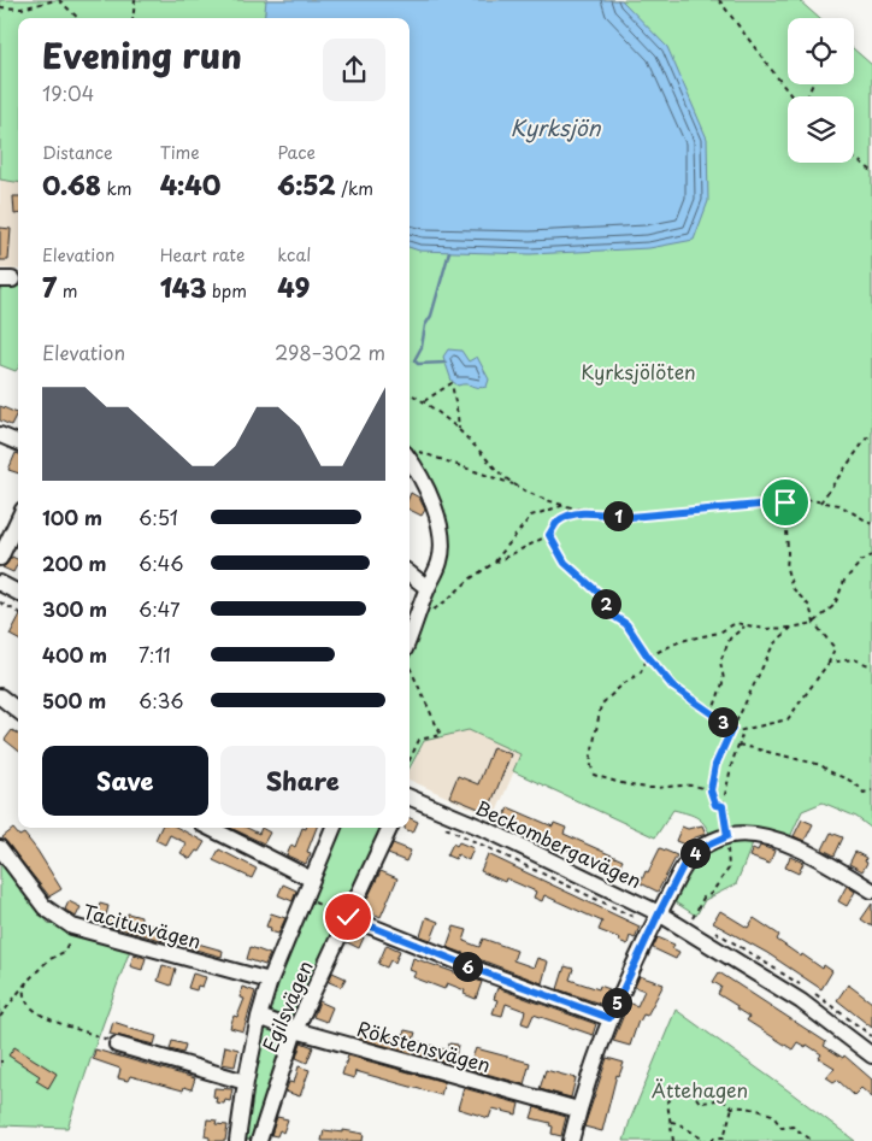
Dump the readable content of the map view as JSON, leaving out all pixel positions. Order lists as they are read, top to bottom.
{
  "streets": {
    "street": [
      "Beckombergavägen",
      "Tacitusvägen",
      "Egilsvägen",
      "Rökstensvägen"
    ]
  },
  "crossings": [
    ["Tacitusvägen", "Egilsvägen"],
    ["Egilsvägen", "Rökstensvägen"]
  ],
  "water": ["Kyrksjön"],
  "parks": ["Kyrksjölöten", "Ättehagen"],
  "page": {
    "heading": ["Evening run", "19:04"],
    "stats": [
      ["Distance", "0.68 km"],
      ["Time", "4:40"],
      ["Pace", "6:52 /km"],
      ["Elevation", "7 m"],
      ["Heart rate", "143 bpm"],
      ["kcal", "49"]
    ],
    "chart": ["Elevation", "298–302 m"],
    "list": [
      {
        "name": "100 m",
        "note": "6:51"
      },
      {
        "name": "200 m",
        "note": "6:46"
      },
      {
        "name": "300 m",
        "note": "6:47"
      },
      {
        "name": "400 m",
        "note": "7:11"
      },
      {
        "name": "500 m",
        "note": "6:36"
      }
    ],
    "pins": [
      "1",
      "2",
      "3",
      "4",
      "6",
      "5"
    ],
    "buttons": ["Save", "Share"]
  }
}
